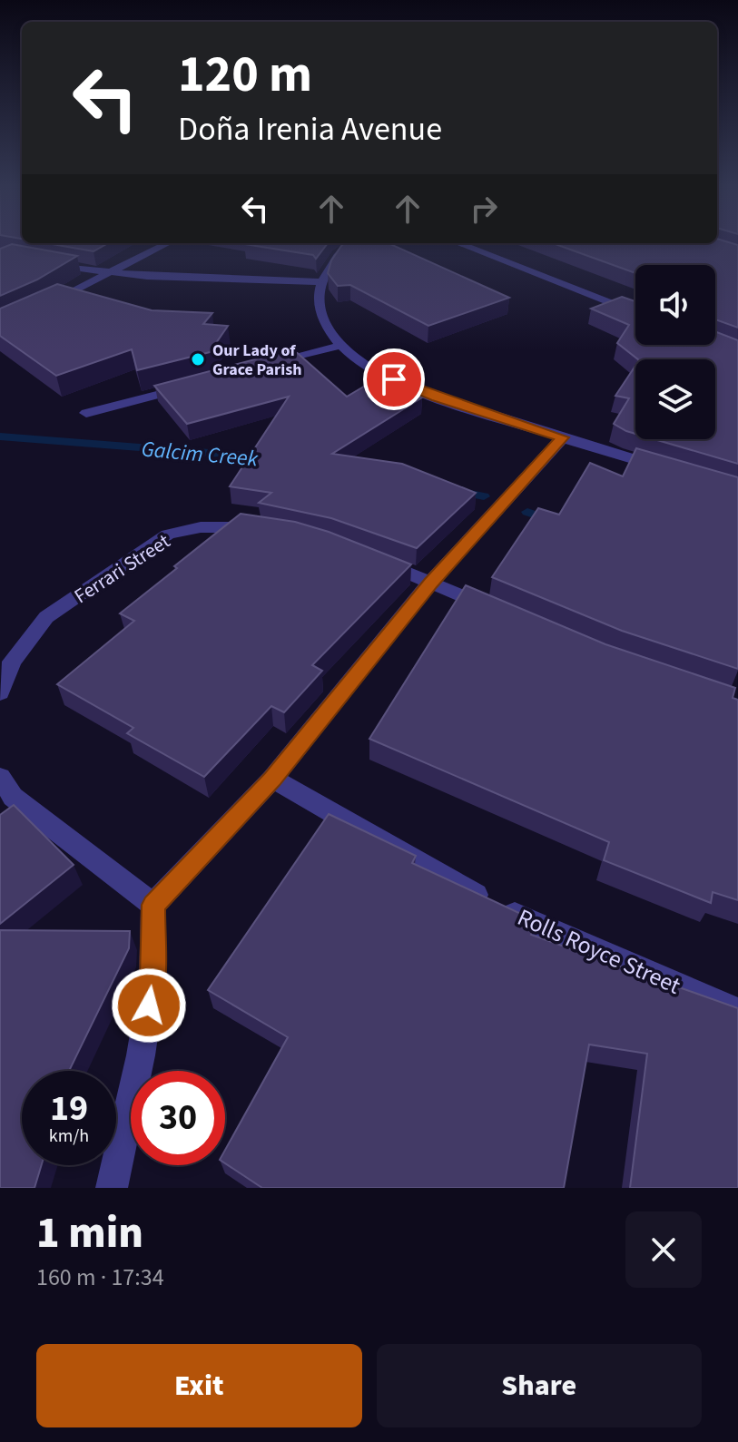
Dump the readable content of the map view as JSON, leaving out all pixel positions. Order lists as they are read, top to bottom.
{
  "streets": {
    "street": ["Ferrari Street", "Rolls Royce Street"]
  },
  "water": ["Galcim Creek"],
  "places": ["Our Lady of Grace Parish"],
  "page": {
    "turn": ["120 m", "Doña Irenia Avenue"],
    "speed": "19 km/h",
    "limit": "30",
    "heading": ["1 min", "160 m · 17:34"],
    "buttons": ["Exit", "Share"]
  }
}
